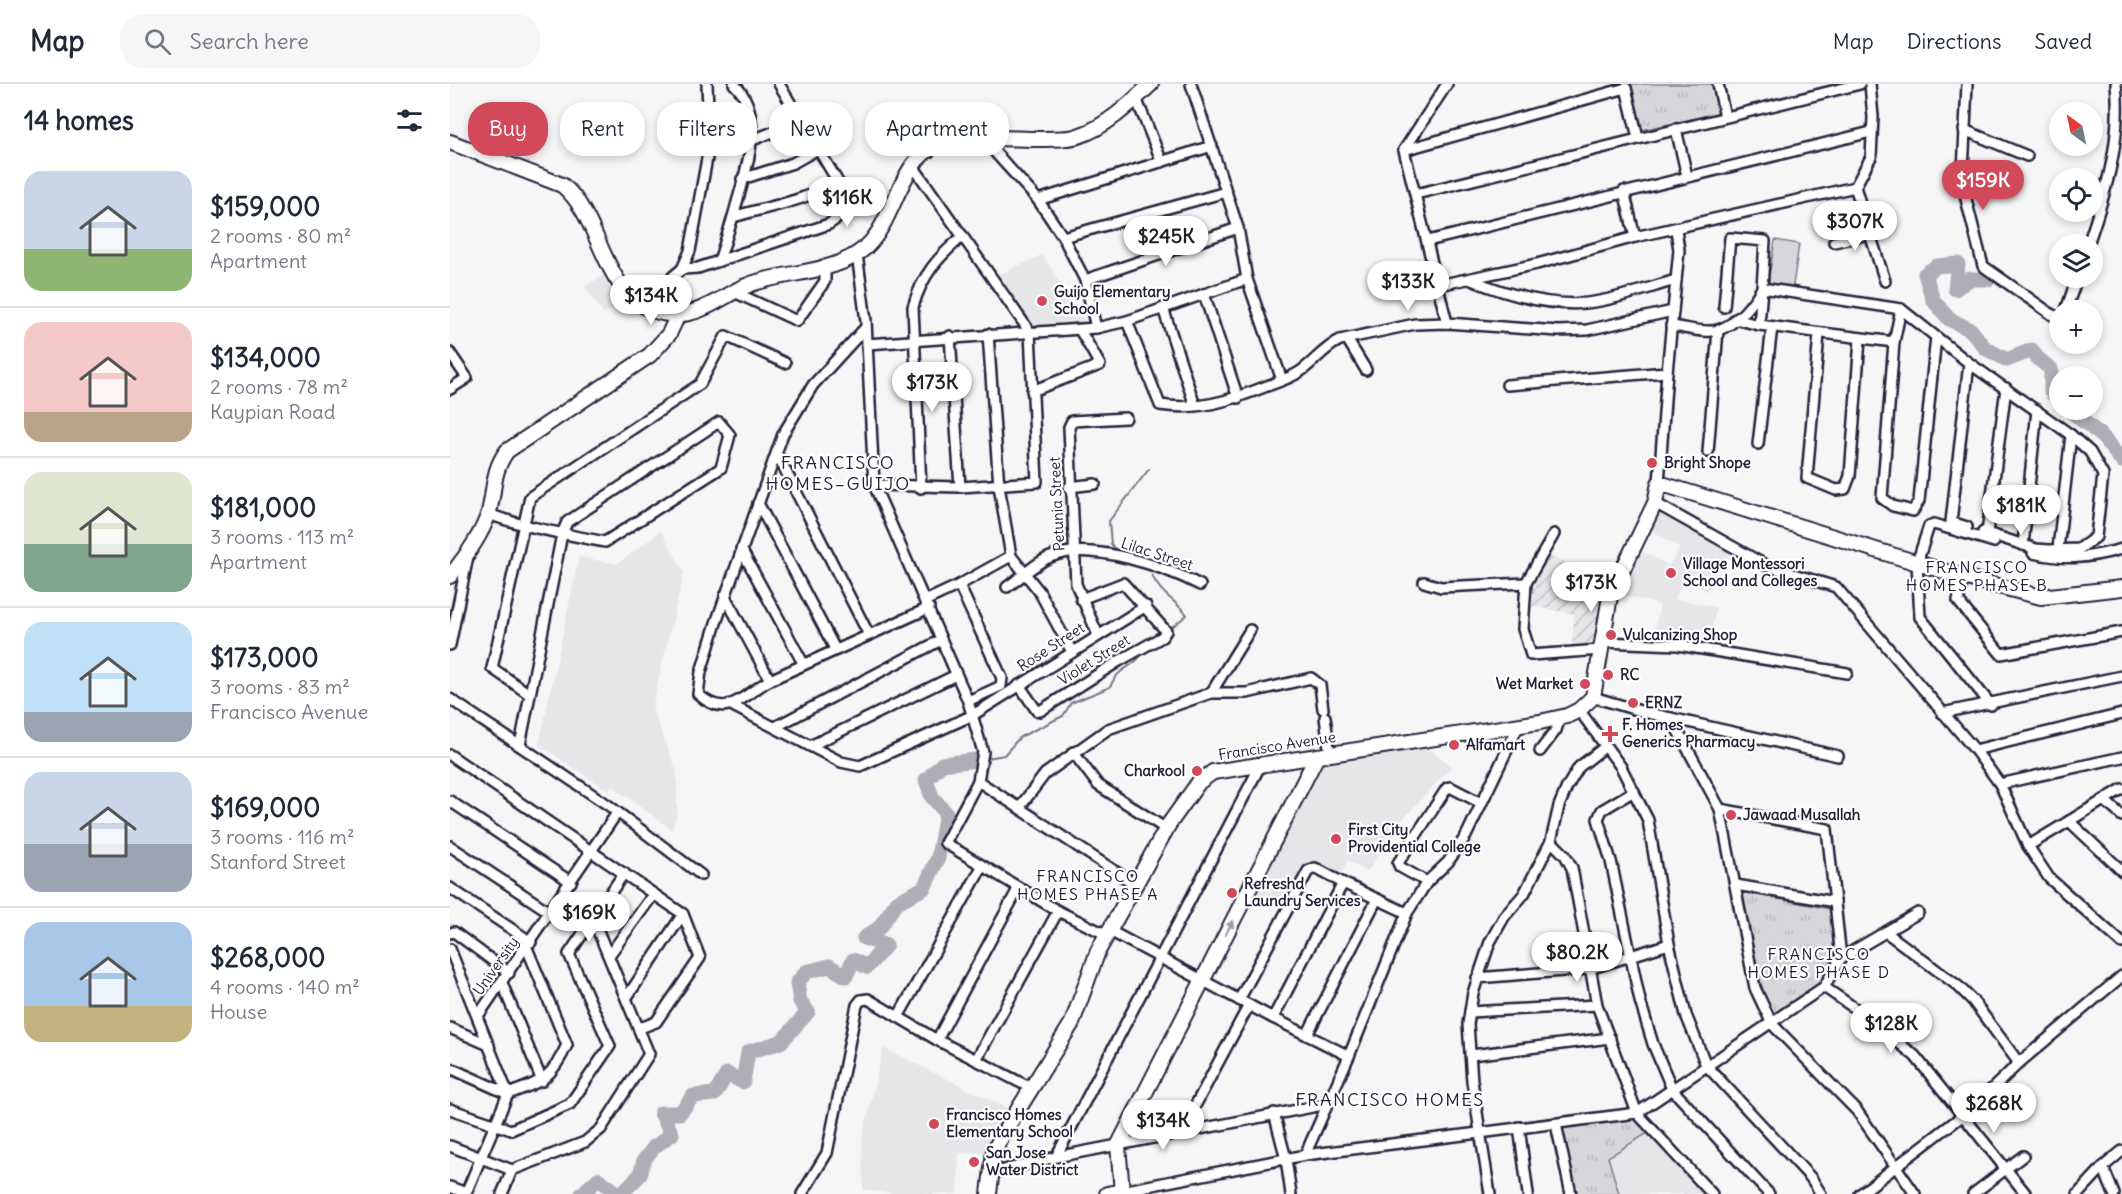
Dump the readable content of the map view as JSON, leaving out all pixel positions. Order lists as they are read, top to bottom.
{
  "streets": {
    "street": [
      "Petunia Street",
      "Lilac Street",
      "Rose Street",
      "Violet Street",
      "Francisco Avenue",
      "University"
    ]
  },
  "crossings": [
    ["Petunia Street", "Lilac Street"],
    ["Petunia Street", "Rose Street"],
    ["Rose Street", "Violet Street"]
  ],
  "districts": [
    "FRANCISCO HOMES–GUIJO",
    "FRANCISCO HOMES PHASE B",
    "FRANCISCO HOMES PHASE A",
    "FRANCISCO HOMES PHASE D",
    "FRANCISCO HOMES"
  ],
  "places": {
    "other": [
      "Guijo Elementary School",
      "Bright Shope",
      "Village Montessori School and Colleges",
      "Vulcanizing Shop",
      "RC",
      "Wet Market",
      "ERNZ",
      "Alfamart",
      "Charkool",
      "Jawaad Musallah",
      "First City Providential College",
      "Refreshd Laundry Services",
      "Francisco Homes Elementary School",
      "San Jose Water District"
    ],
    "health": ["F. Homes Generics Pharmacy"]
  },
  "north": "top left",
  "page": {
    "header": "Map",
    "search": "Search here",
    "nav": ["Map", "Directions", "Saved"],
    "heading": "14 homes",
    "map_buttons": ["+", "−"],
    "chip": [
      "Buy",
      "Rent",
      "Filters",
      "New",
      "Apartment"
    ],
    "list": [
      {
        "name": "$159,000",
        "note": "2 rooms · 80 m² · Apartment"
      },
      {
        "name": "$134,000",
        "note": "2 rooms · 78 m² · Kaypian Road"
      },
      {
        "name": "$181,000",
        "note": "3 rooms · 113 m² · Apartment"
      },
      {
        "name": "$173,000",
        "note": "3 rooms · 83 m² · Francisco Avenue"
      },
      {
        "name": "$169,000",
        "note": "3 rooms · 116 m² · Stanford Street"
      },
      {
        "name": "$268,000",
        "note": "4 rooms · 140 m² · House"
      }
    ],
    "price": [
      "$159K",
      "$116K",
      "$307K",
      "$245K",
      "$133K",
      "$134K",
      "$173K",
      "$181K",
      "$173K",
      "$169K",
      "$80.2K",
      "$128K",
      "$268K",
      "$134K"
    ]
  }
}
